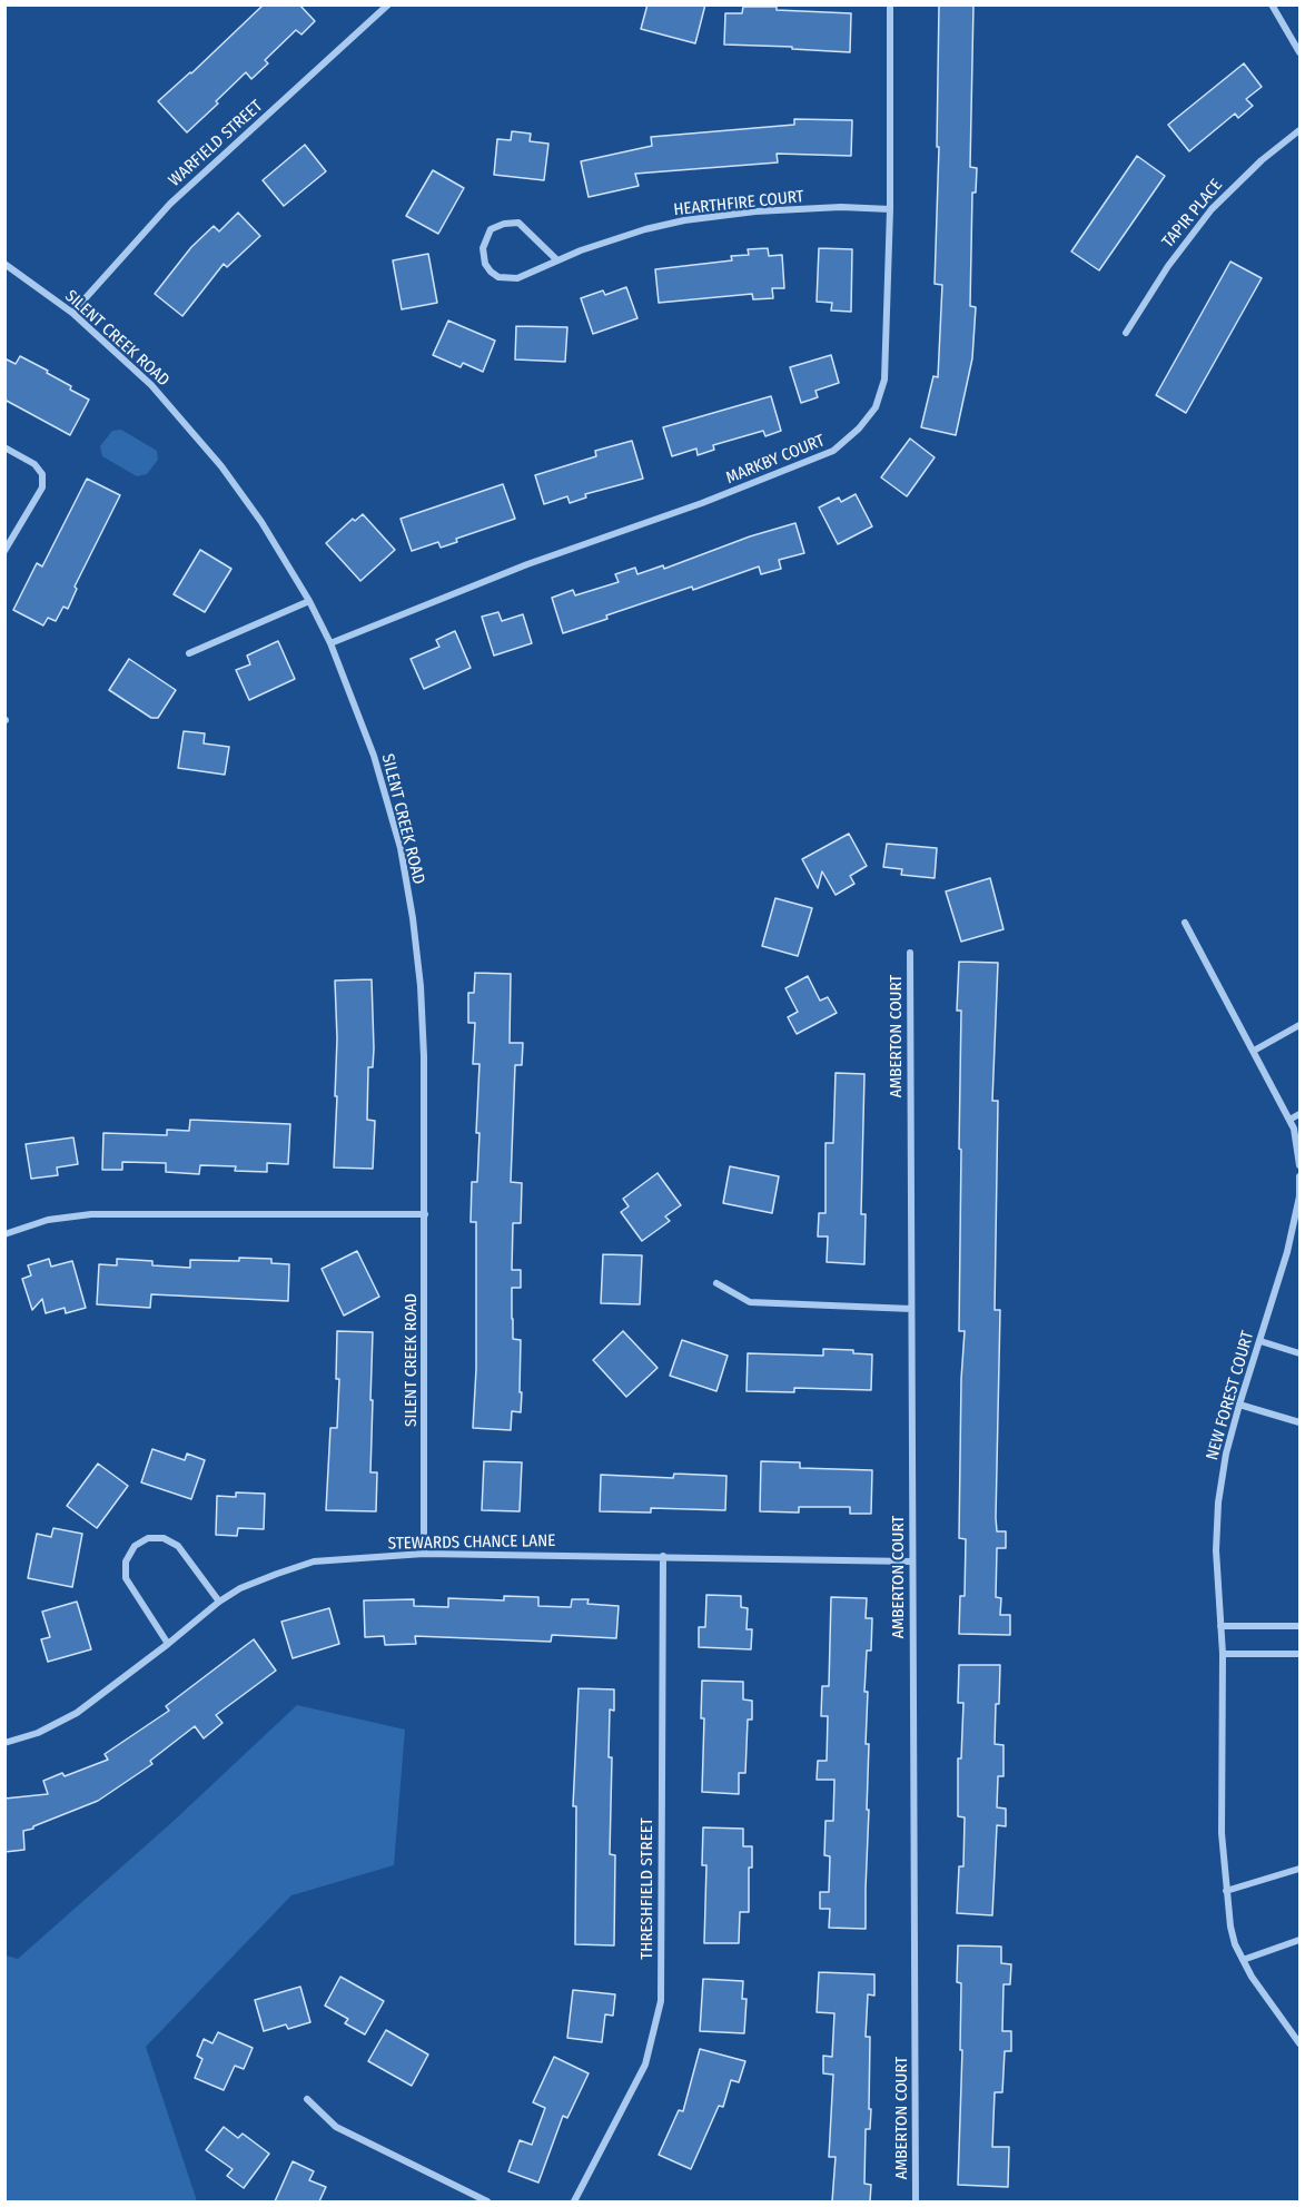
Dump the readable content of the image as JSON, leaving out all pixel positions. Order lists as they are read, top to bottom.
{
  "streets": {
    "street": [
      "WARFIELD STREET",
      "HEARTHFIRE COURT",
      "TAPIR PLACE",
      "SILENT CREEK ROAD",
      "MARKBY COURT",
      "AMBERTON COURT",
      "NEW FOREST COURT",
      "STEWARDS CHANCE LANE",
      "THRESHFIELD STREET"
    ]
  },
  "crossings": [
    ["WARFIELD STREET", "SILENT CREEK ROAD"],
    ["HEARTHFIRE COURT", "MARKBY COURT"],
    ["SILENT CREEK ROAD", "MARKBY COURT"],
    ["SILENT CREEK ROAD", "STEWARDS CHANCE LANE"],
    ["AMBERTON COURT", "STEWARDS CHANCE LANE"],
    ["STEWARDS CHANCE LANE", "THRESHFIELD STREET"]
  ]
}
